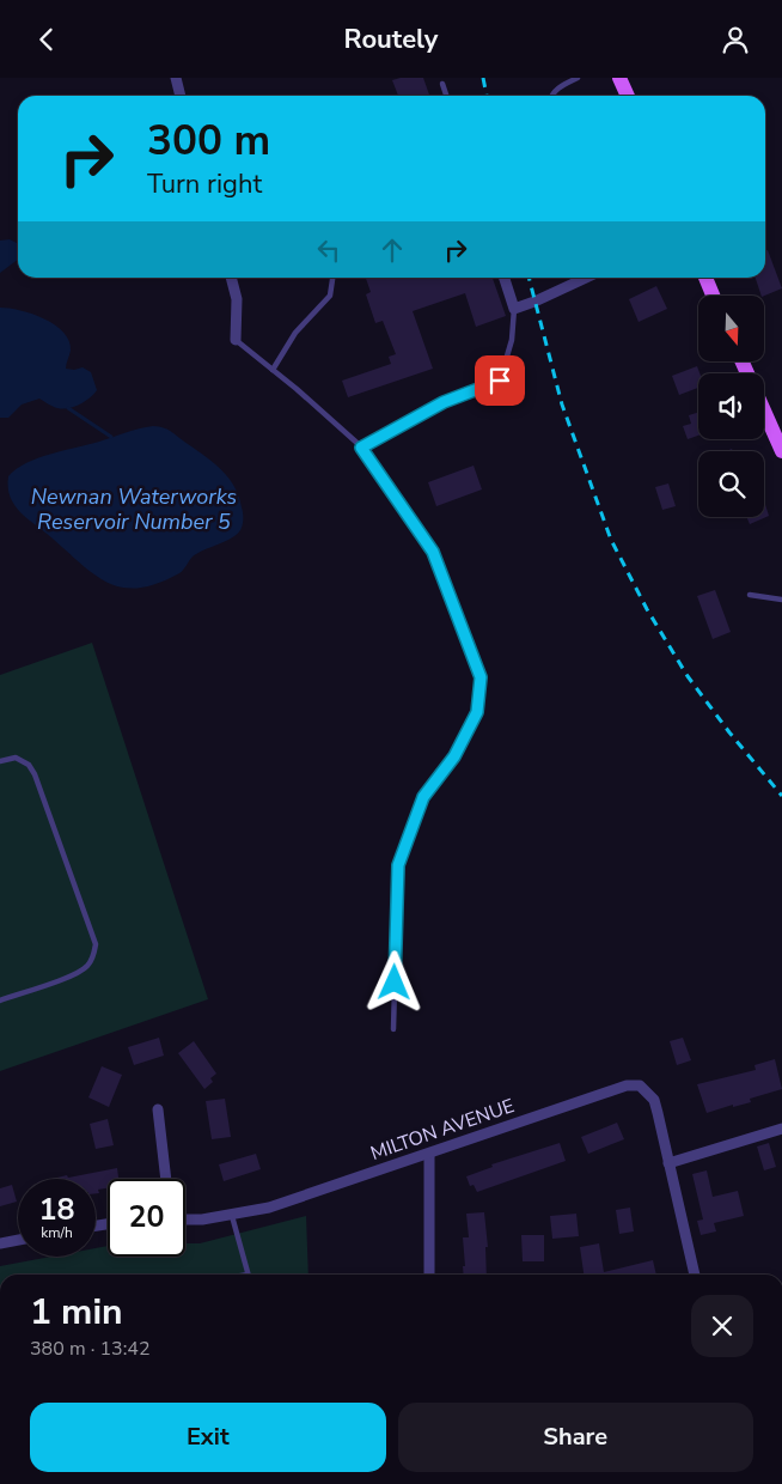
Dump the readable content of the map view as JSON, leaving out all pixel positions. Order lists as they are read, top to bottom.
{
  "streets": {
    "street": ["MILTON AVENUE"]
  },
  "water": ["Newnan Waterworks Reservoir Number 5"],
  "north": "bottom",
  "page": {
    "header": "Routely",
    "turn": ["300 m", "Turn right"],
    "speed": "18 km/h",
    "limit": "20",
    "heading": ["1 min", "380 m · 13:42"],
    "buttons": ["Exit", "Share"]
  }
}
